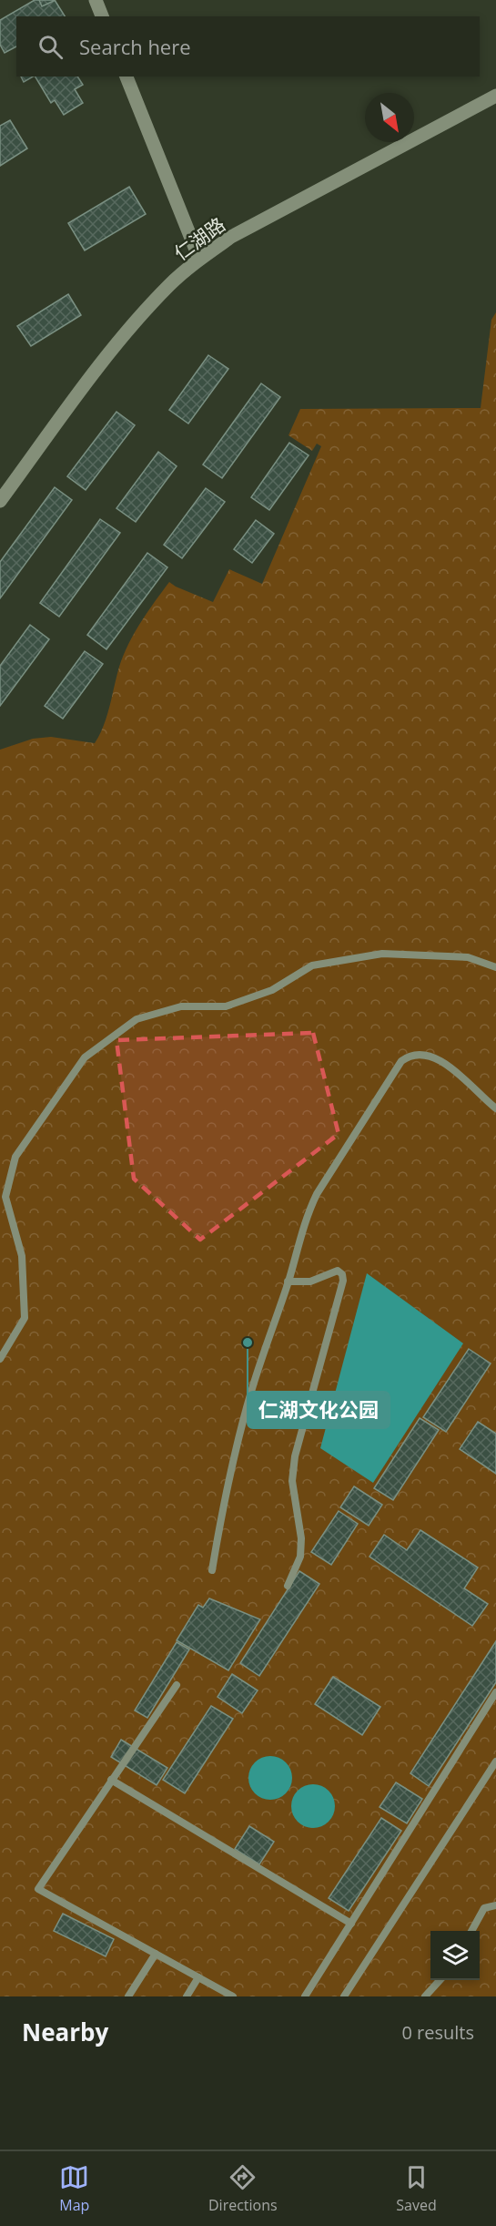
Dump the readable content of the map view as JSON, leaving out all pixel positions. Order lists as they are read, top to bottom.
{
  "streets": {
    "street": ["仁湖路"]
  },
  "places": ["仁湖文化公园"],
  "north": "bottom right",
  "page": {
    "search": "Search here",
    "heading": ["Nearby", "0 results"],
    "nav": ["Map", "Directions", "Saved"]
  }
}
